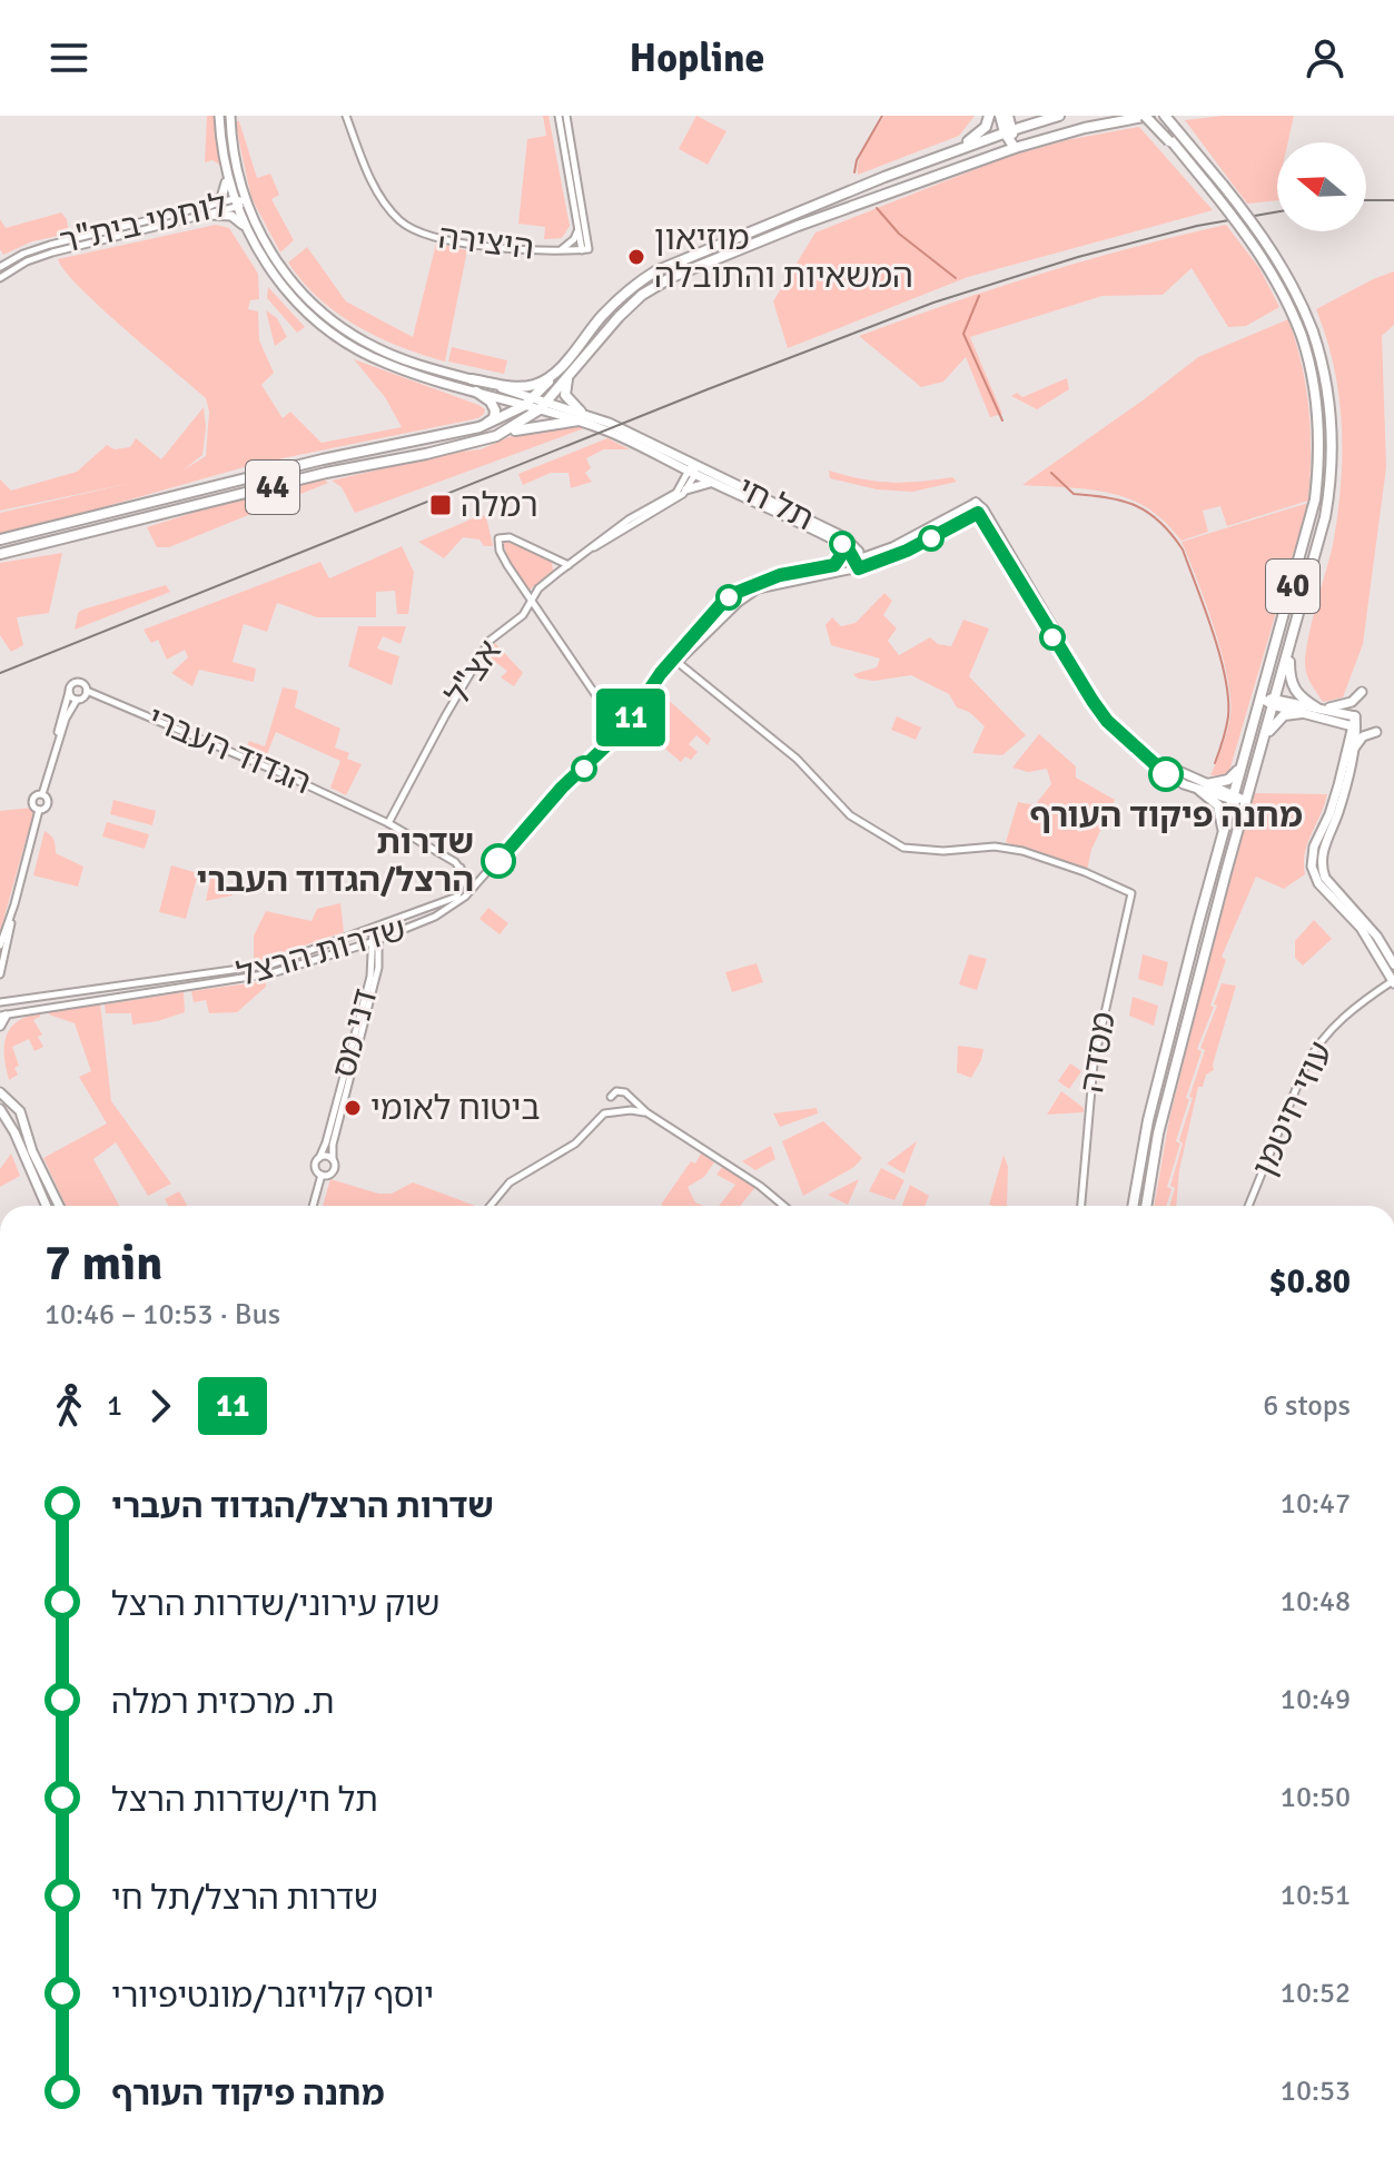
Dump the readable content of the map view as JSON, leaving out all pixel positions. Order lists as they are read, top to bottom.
{
  "streets": {
    "highway": ["44", "40"],
    "main road": ["תל חי"],
    "street": [
      "לוחמי בית\"ר",
      "היצירה",
      "אצ\"ל",
      "הגדוד העברי",
      "שדרות הרצל",
      "דני מס",
      "מסדה",
      "עוזי חיטמן"
    ]
  },
  "crossings": [
    ["לוחמי בית\"ר", "תל חי"],
    ["44", "תל חי"],
    ["44", "40"],
    ["תל חי", "אצ\"ל"],
    ["אצ\"ל", "הגדוד העברי"],
    ["אצ\"ל", "שדרות הרצל"],
    ["שדרות הרצל", "דני מס"]
  ],
  "places": {
    "other": [
      "מוזיאון המשאיות והתובלה",
      "מחנה פיקוד העורף",
      "שדרות הרצל/הגדוד העברי",
      "ביטוח לאומי"
    ],
    "transit": ["רמלה"]
  },
  "lines": ["bus line 11"],
  "north": "left",
  "page": {
    "header": "Hopline",
    "on_map": "11",
    "heading": ["7 min", "10:46 – 10:53 · Bus", "$0.80"],
    "legs": ["1", "11", "6 stops"],
    "list": [
      {
        "name": "שדרות הרצל/הגדוד העברי",
        "value": "10:47"
      },
      {
        "name": "שוק עירוני/שדרות הרצל",
        "value": "10:48"
      },
      {
        "name": "ת. מרכזית רמלה",
        "value": "10:49"
      },
      {
        "name": "תל חי/שדרות הרצל",
        "value": "10:50"
      },
      {
        "name": "שדרות הרצל/תל חי",
        "value": "10:51"
      },
      {
        "name": "יוסף קלויזנר/מונטיפיורי",
        "value": "10:52"
      },
      {
        "name": "מחנה פיקוד העורף",
        "value": "10:53"
      }
    ]
  }
}
